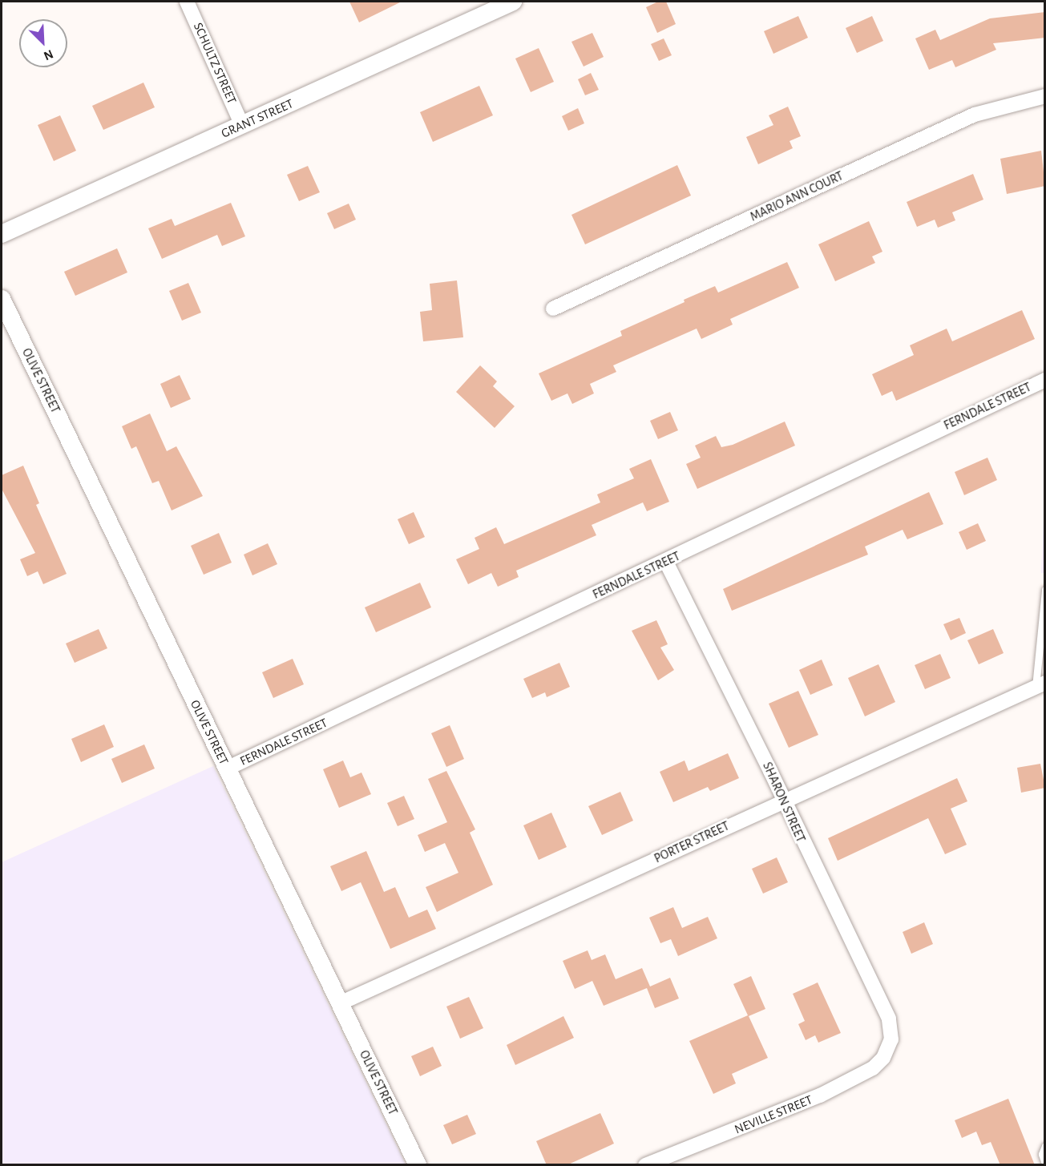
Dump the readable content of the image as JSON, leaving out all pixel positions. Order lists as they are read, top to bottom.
{
  "streets": {
    "street": [
      "SCHULTZ STREET",
      "GRANT STREET",
      "MARIO ANN COURT",
      "OLIVE STREET",
      "FERNDALE STREET",
      "SHARON STREET",
      "PORTER STREET",
      "NEVILLE STREET"
    ]
  },
  "crossings": [
    ["SCHULTZ STREET", "GRANT STREET"],
    ["OLIVE STREET", "FERNDALE STREET"],
    ["OLIVE STREET", "PORTER STREET"],
    ["FERNDALE STREET", "SHARON STREET"],
    ["SHARON STREET", "PORTER STREET"],
    ["SHARON STREET", "NEVILLE STREET"]
  ],
  "north": "bottom right"
}
